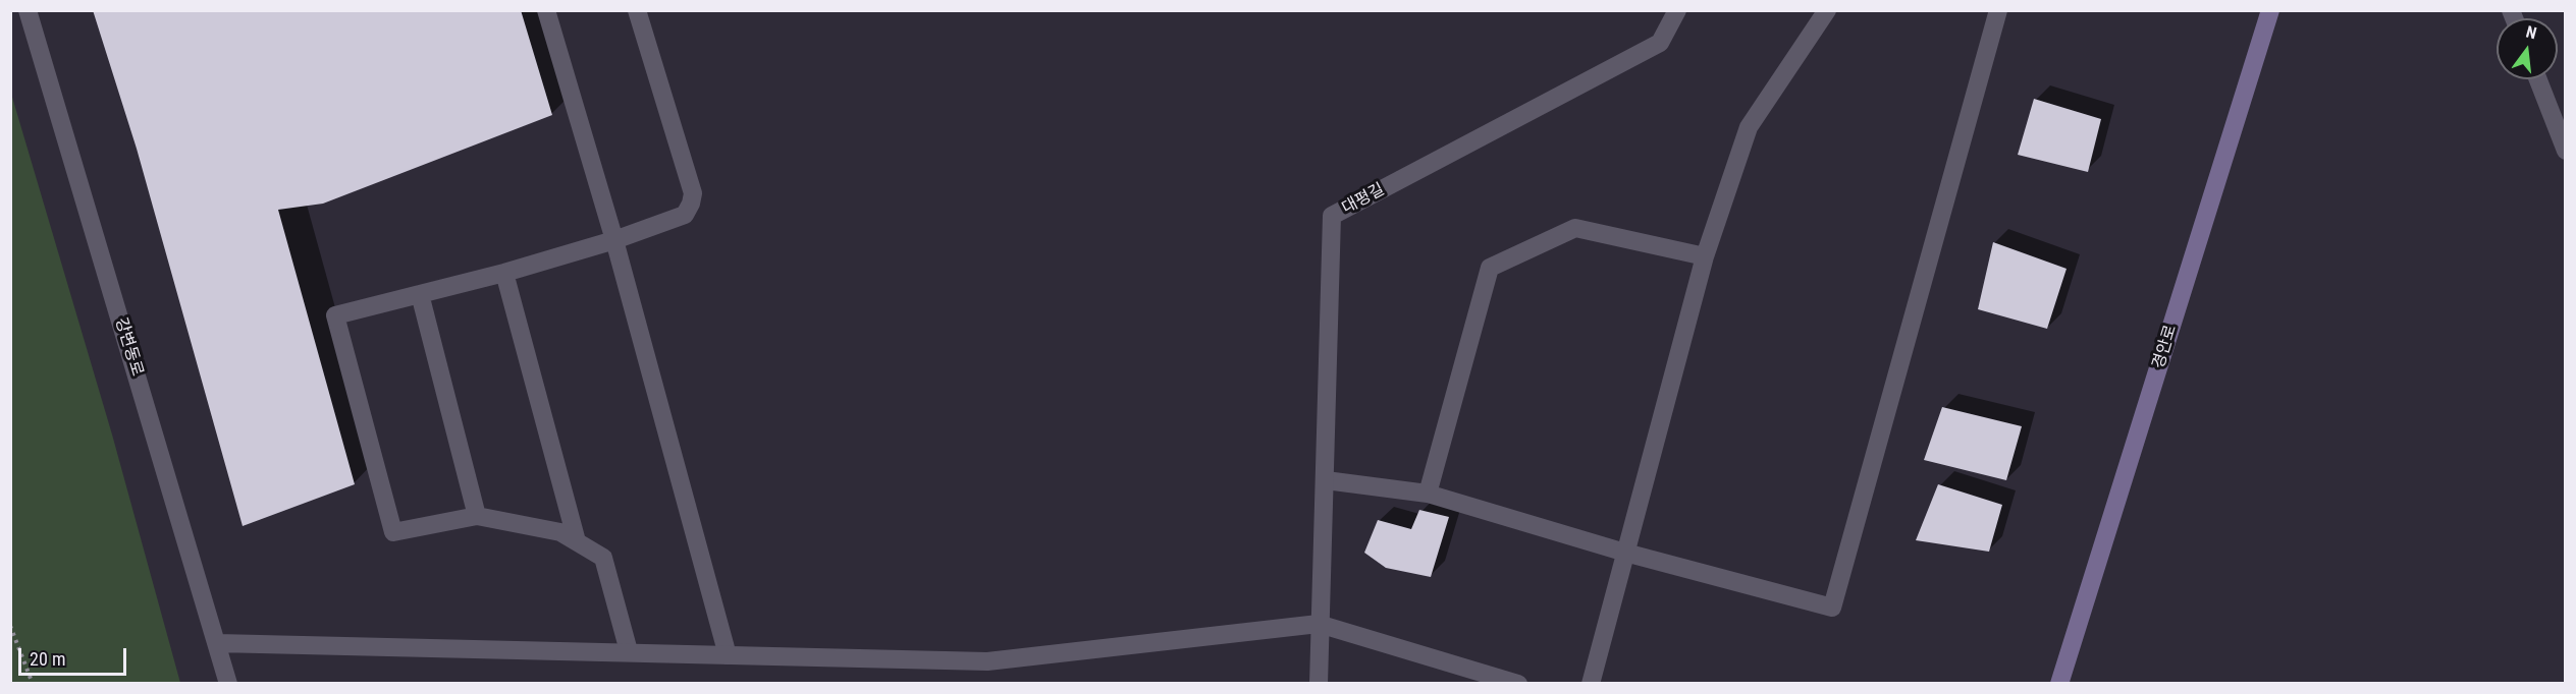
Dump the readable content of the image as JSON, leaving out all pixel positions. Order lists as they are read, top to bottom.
{
  "streets": {
    "street": ["대평길", "강변동로", "경안로"]
  },
  "scale_bar": "20 m",
  "north": "top"
}
